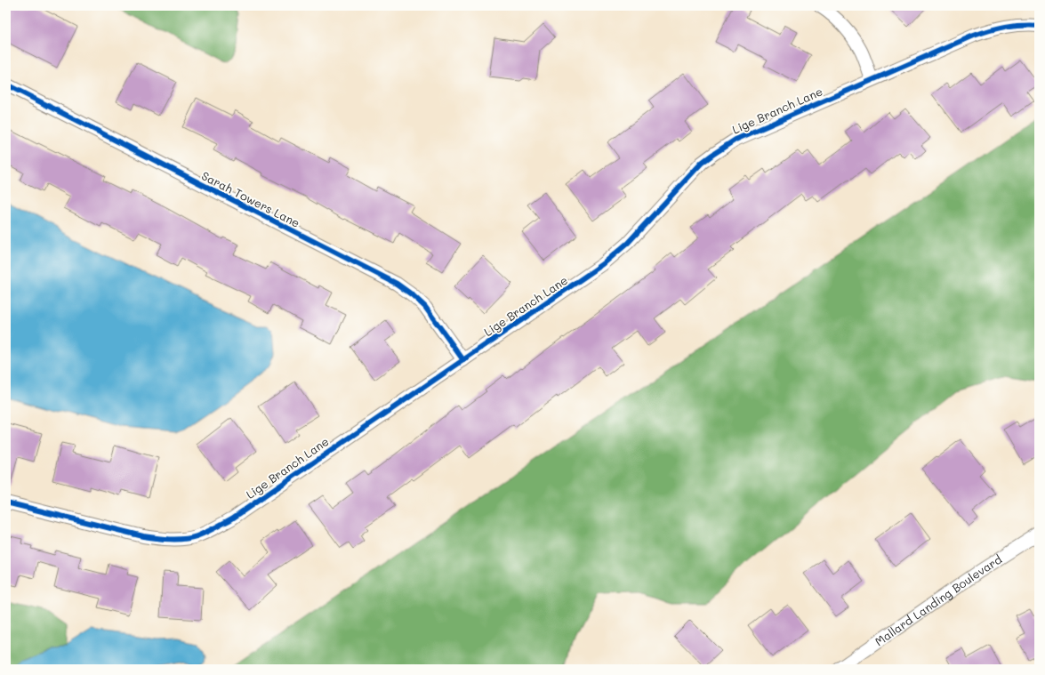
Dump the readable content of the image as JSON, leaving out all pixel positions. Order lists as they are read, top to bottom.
{
  "streets": {
    "street": ["Lige Branch Lane", "Sarah Towers Lane", "Mallard Landing Boulevard"]
  },
  "crossings": [
    ["Lige Branch Lane", "Sarah Towers Lane"]
  ]
}
